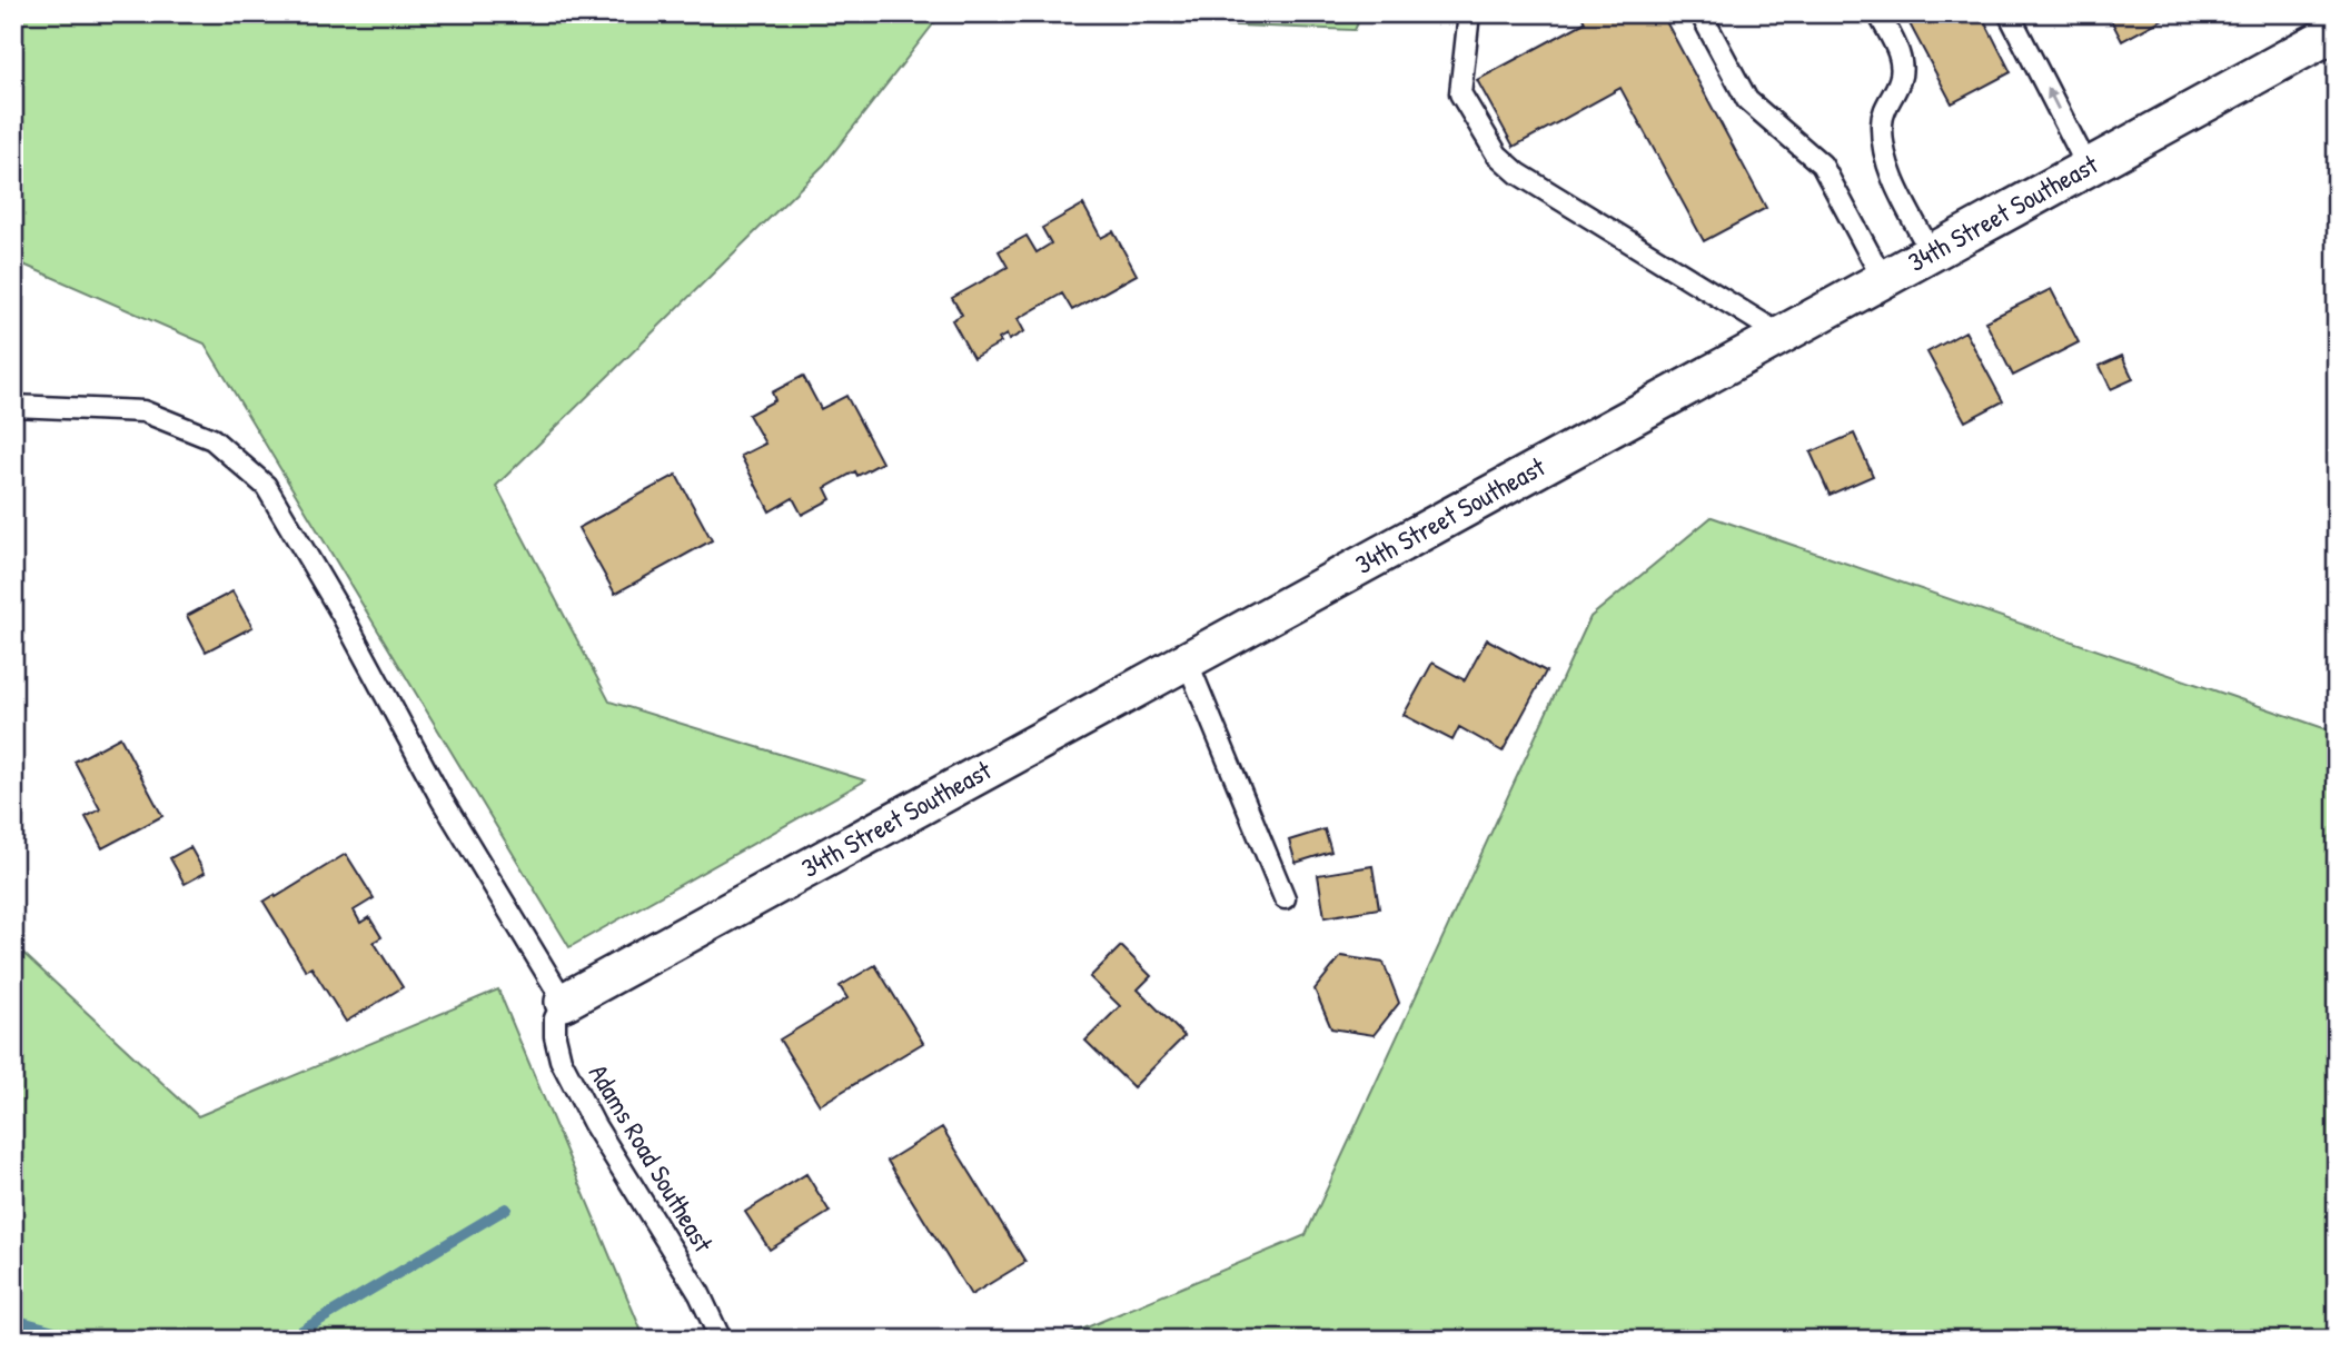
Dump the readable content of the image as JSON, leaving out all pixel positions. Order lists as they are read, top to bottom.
{
  "streets": {
    "street": ["34th Street Southeast"],
    "lane": ["Adams Road Southeast"]
  },
  "crossings": [
    ["34th Street Southeast", "Adams Road Southeast"]
  ]
}
